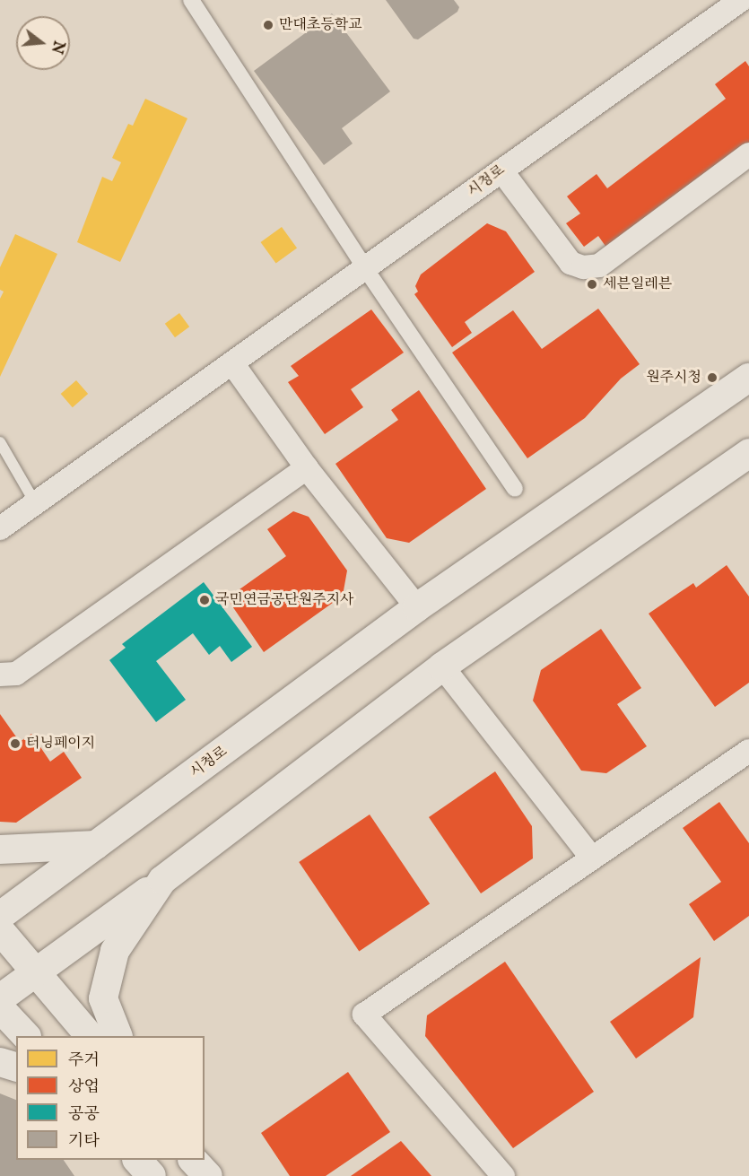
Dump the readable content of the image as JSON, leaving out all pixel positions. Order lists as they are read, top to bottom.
{
  "streets": {
    "street": ["시청로"]
  },
  "places": [
    "만대초등학교",
    "세븐일레븐",
    "원주시청",
    "국민연금공단원주지사",
    "터닝페이지"
  ],
  "legend": [
    "주거",
    "상업",
    "공공",
    "기타"
  ],
  "north": "right"
}
